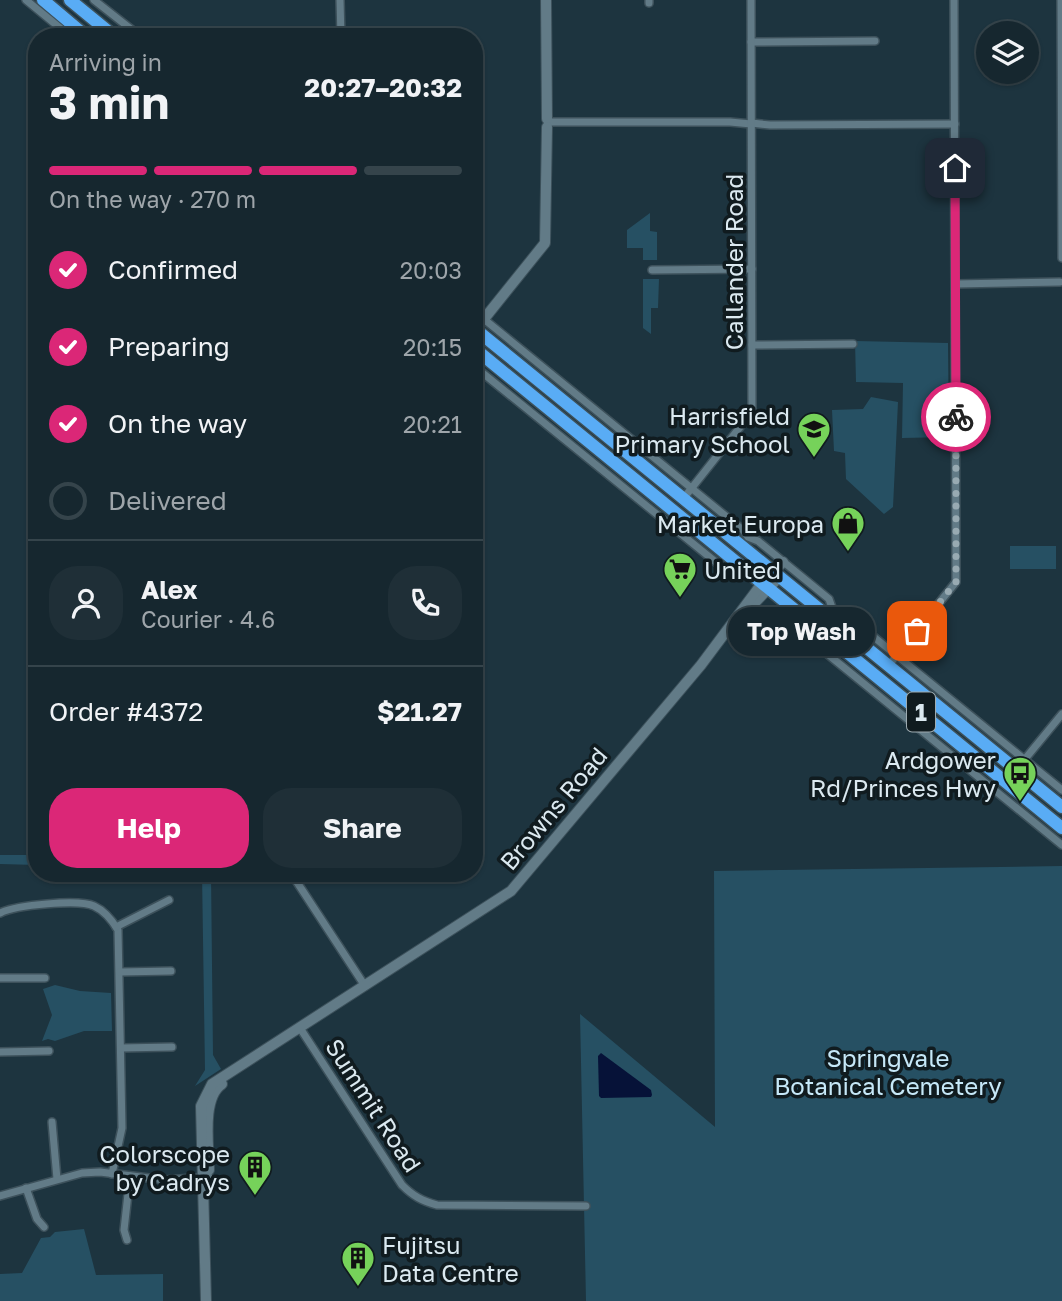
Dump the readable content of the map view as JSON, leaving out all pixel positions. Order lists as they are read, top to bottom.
{
  "streets": {
    "highway": ["1"],
    "street": ["Callander Road", "Browns Road", "Summit Road"]
  },
  "crossings": [
    ["Callander Road", "1"],
    ["1", "Browns Road"],
    ["Browns Road", "Summit Road"]
  ],
  "parks": ["Springvale Botanical Cemetery"],
  "places": {
    "school or university": ["Harrisfield Primary School"],
    "shop": ["Market Europa"],
    "supermarket": ["United"],
    "other": ["Top Wash"],
    "bus stop": ["Ardgower Rd/Princes Hwy"],
    "building": ["Colorscope by Cadrys", "Fujitsu Data Centre"]
  },
  "page": {
    "heading": ["3 min", "Arriving in", "20:27–20:32"],
    "panel": [
      "Alex",
      "Courier · 4.6",
      "Order #4372",
      "$21.27"
    ],
    "bar": "On the way · 270 m",
    "list": [
      ["Confirmed", "20:03"],
      ["Preparing", "20:15"],
      ["On the way", "20:21"],
      "Delivered"
    ],
    "bubble": "Top Wash",
    "buttons": ["Help", "Share"]
  }
}
